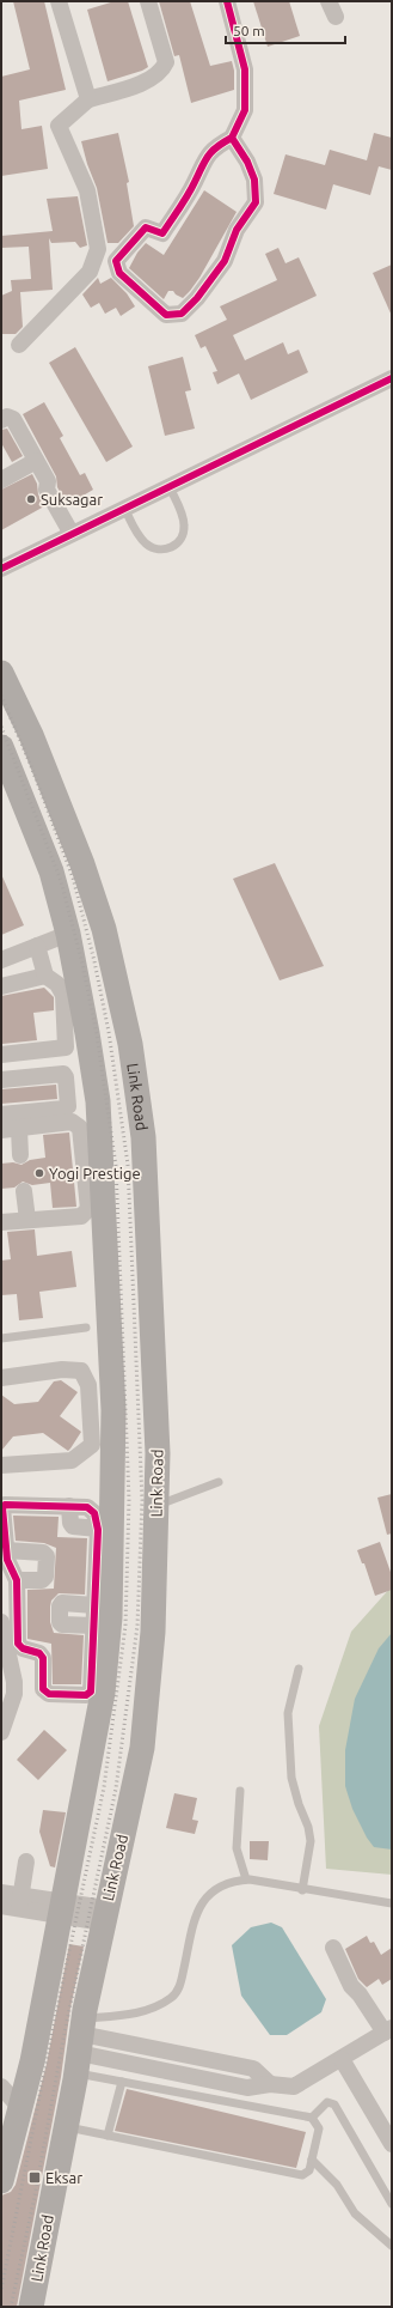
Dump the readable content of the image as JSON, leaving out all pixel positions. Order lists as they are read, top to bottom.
{
  "streets": {
    "main road": ["Link Road"]
  },
  "places": {
    "other": ["Suksagar", "Yogi Prestige"],
    "transit": ["Eksar"]
  },
  "scale_bar": "50 m"
}
